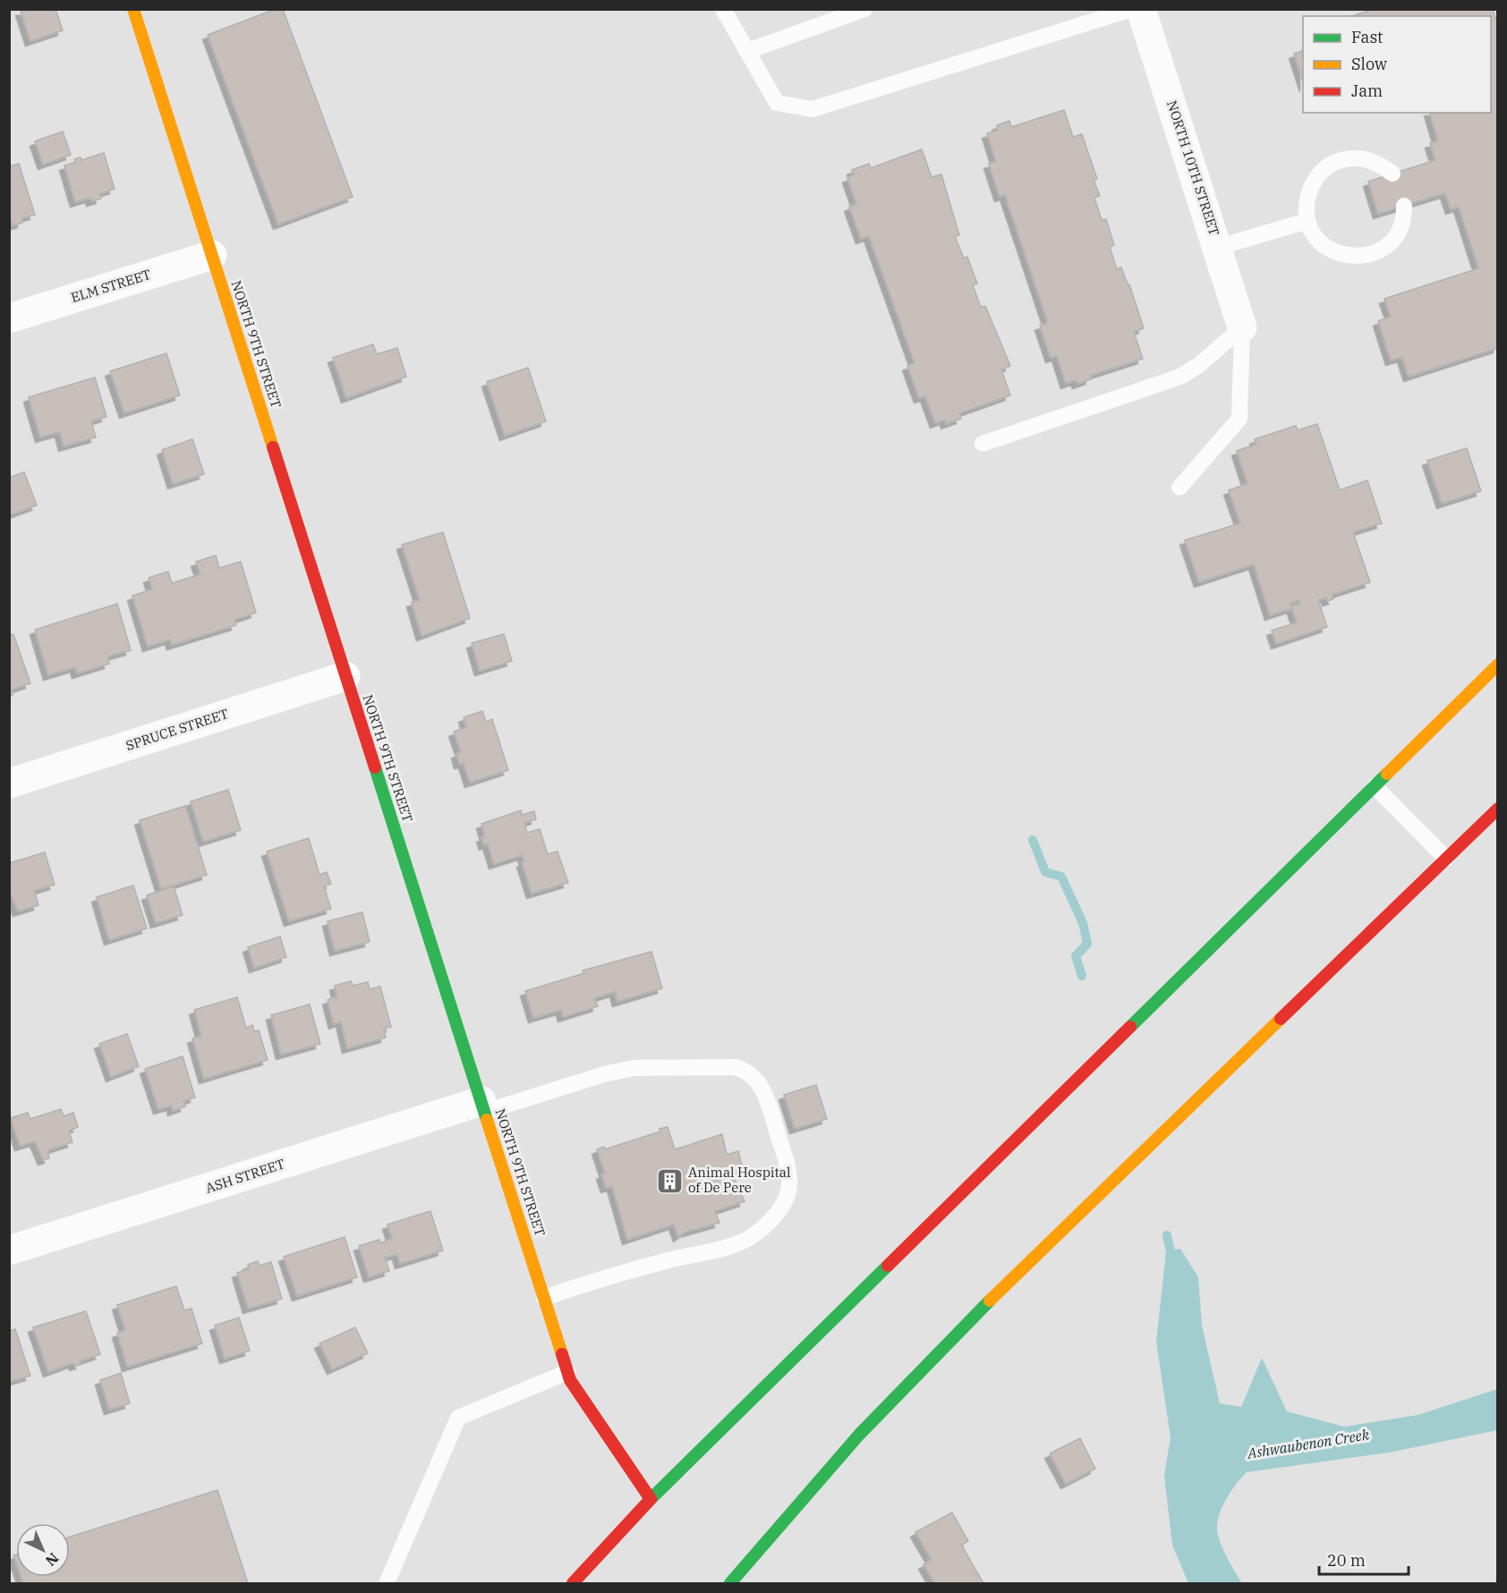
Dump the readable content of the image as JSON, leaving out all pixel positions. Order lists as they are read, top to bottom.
{
  "streets": {
    "main road": ["NORTH 9TH STREET"],
    "street": [
      "NORTH 10TH STREET",
      "ELM STREET",
      "SPRUCE STREET",
      "ASH STREET"
    ]
  },
  "crossings": [
    ["ELM STREET", "NORTH 9TH STREET"],
    ["NORTH 9TH STREET", "SPRUCE STREET"],
    ["NORTH 9TH STREET", "ASH STREET"]
  ],
  "water": ["Ashwaubenon Creek"],
  "places": {
    "building": ["Animal Hospital of De Pere"]
  },
  "legend": ["Fast", "Slow", "Jam"],
  "scale_bar": "20 m",
  "north": "bottom right"
}
